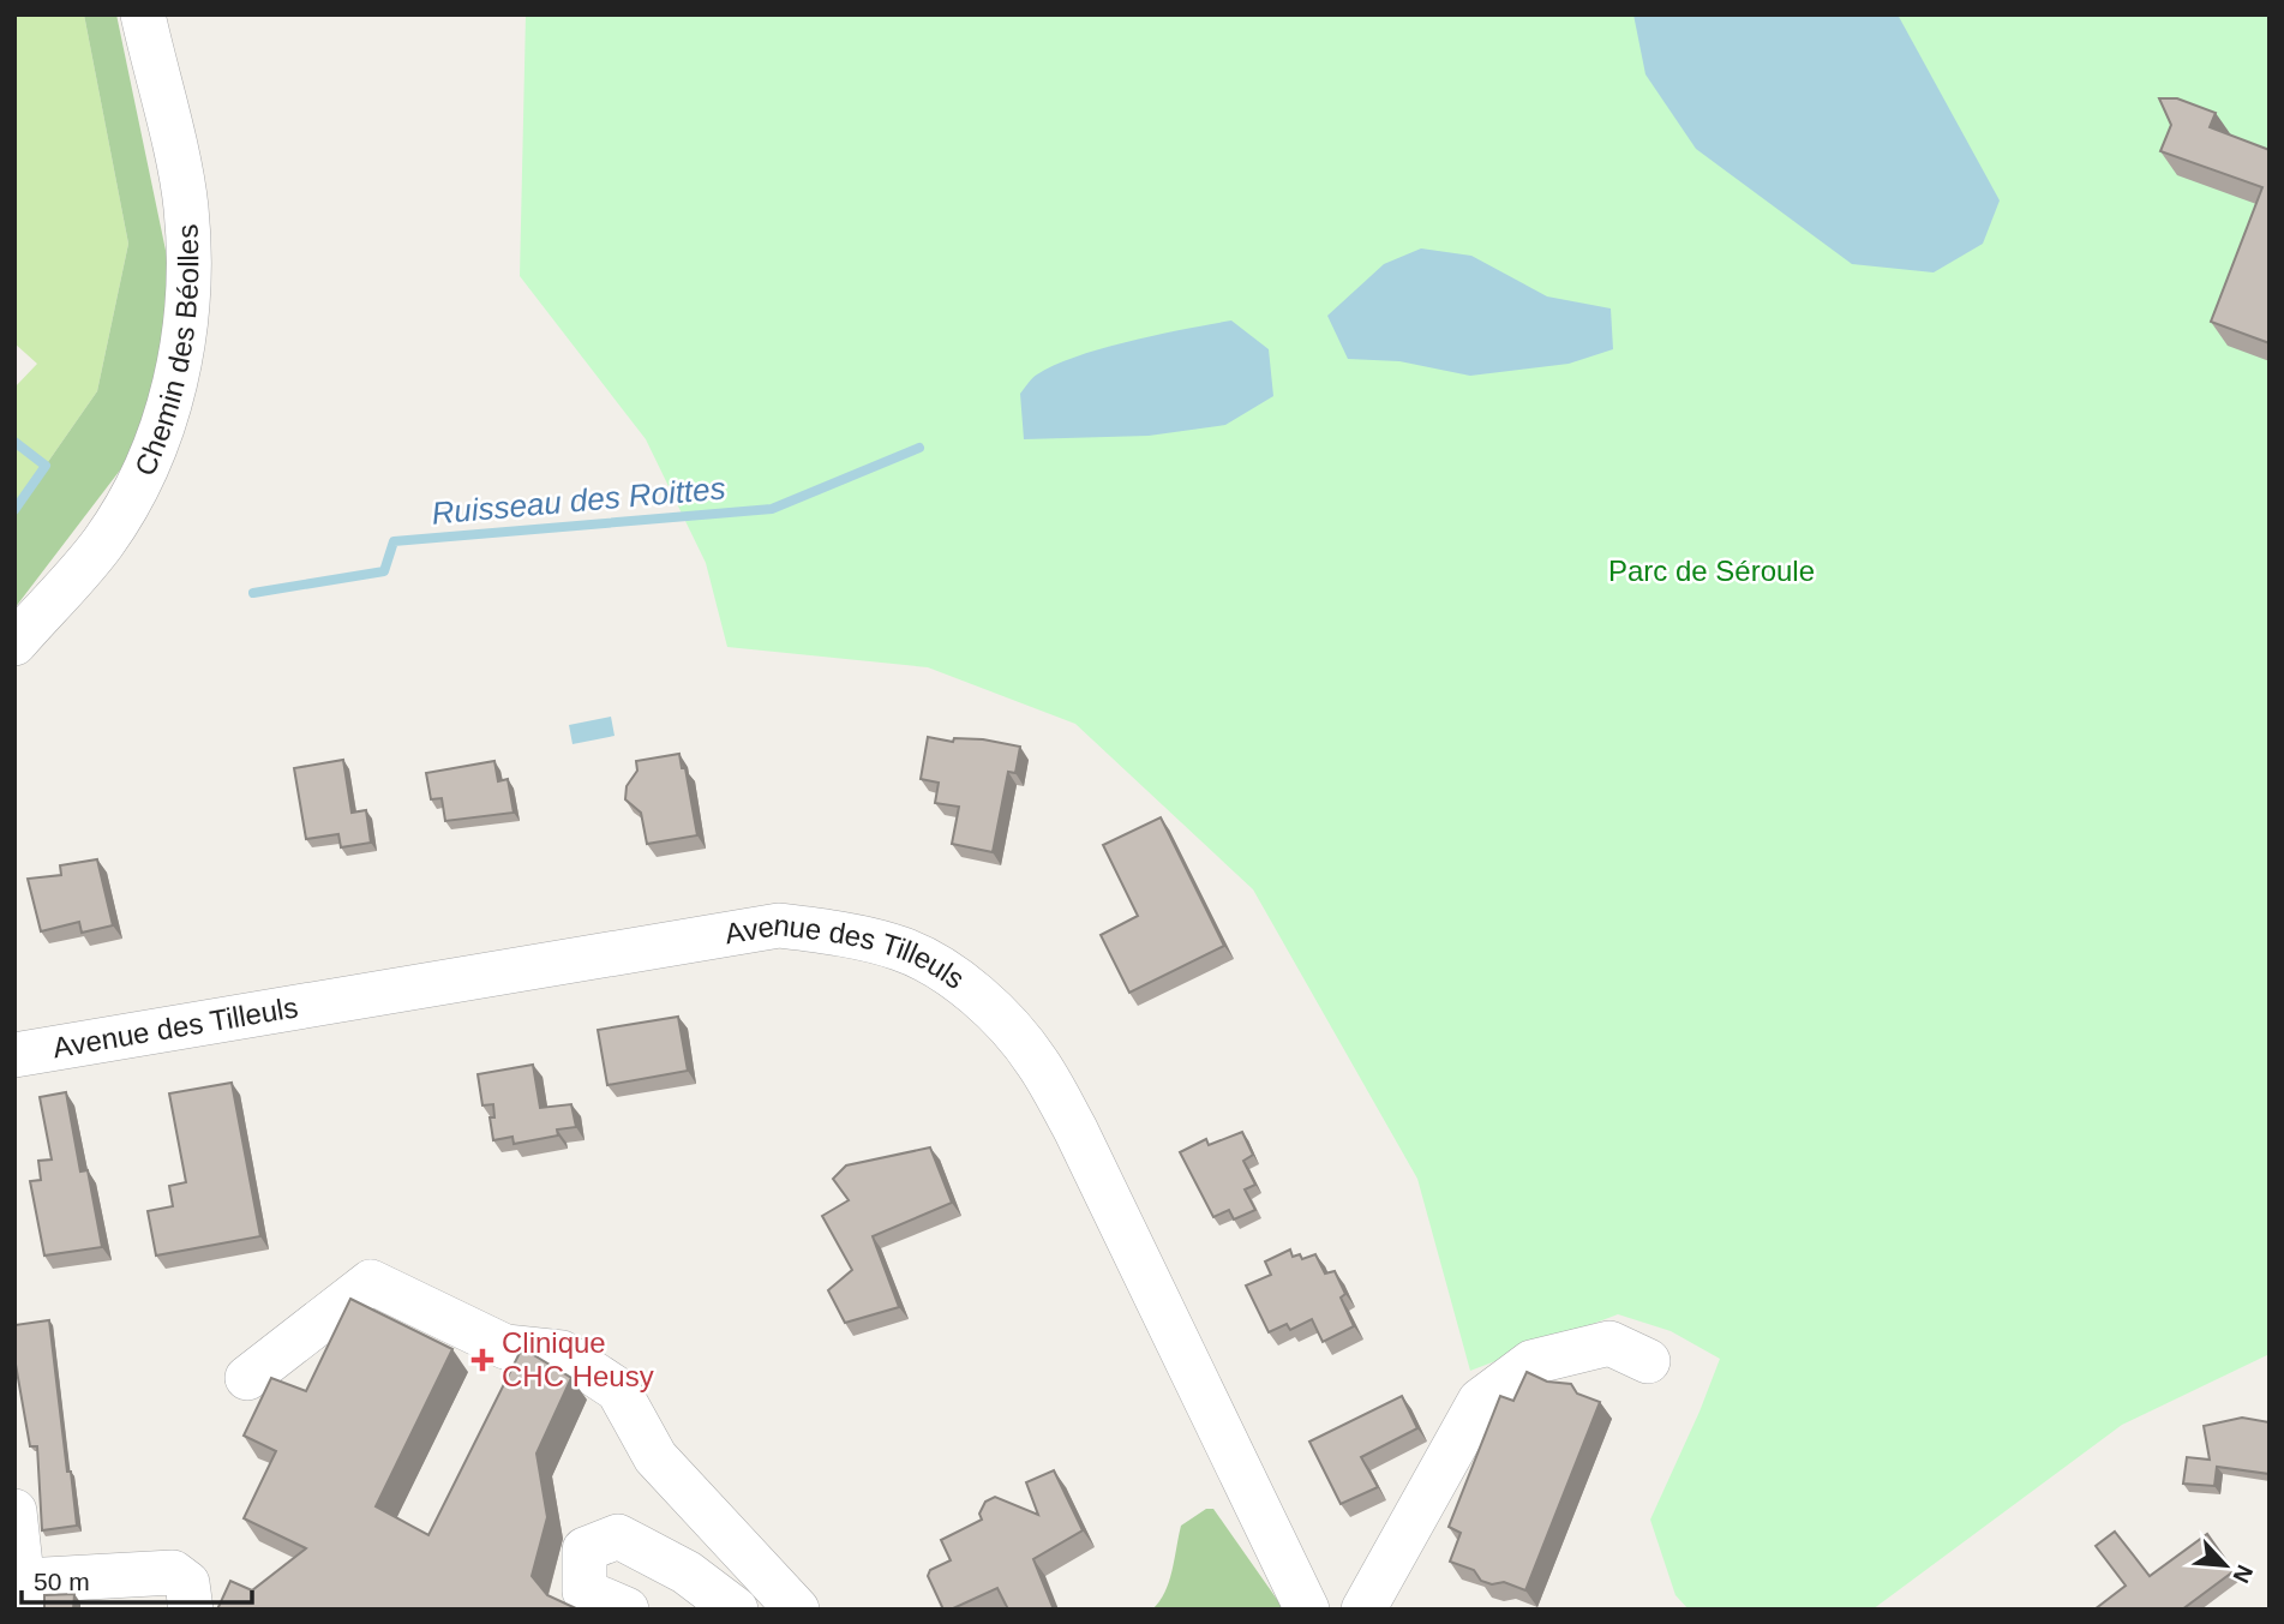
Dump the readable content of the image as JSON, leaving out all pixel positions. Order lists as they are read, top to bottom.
{
  "streets": {
    "street": ["Chemin des Béolles", "Avenue des Tilleuls"]
  },
  "water": ["Ruisseau des Roittes"],
  "parks": ["Parc de Séroule"],
  "places": {
    "health": ["Clinique CHC Heusy"]
  },
  "scale_bar": "50 m",
  "north": "bottom right"
}
